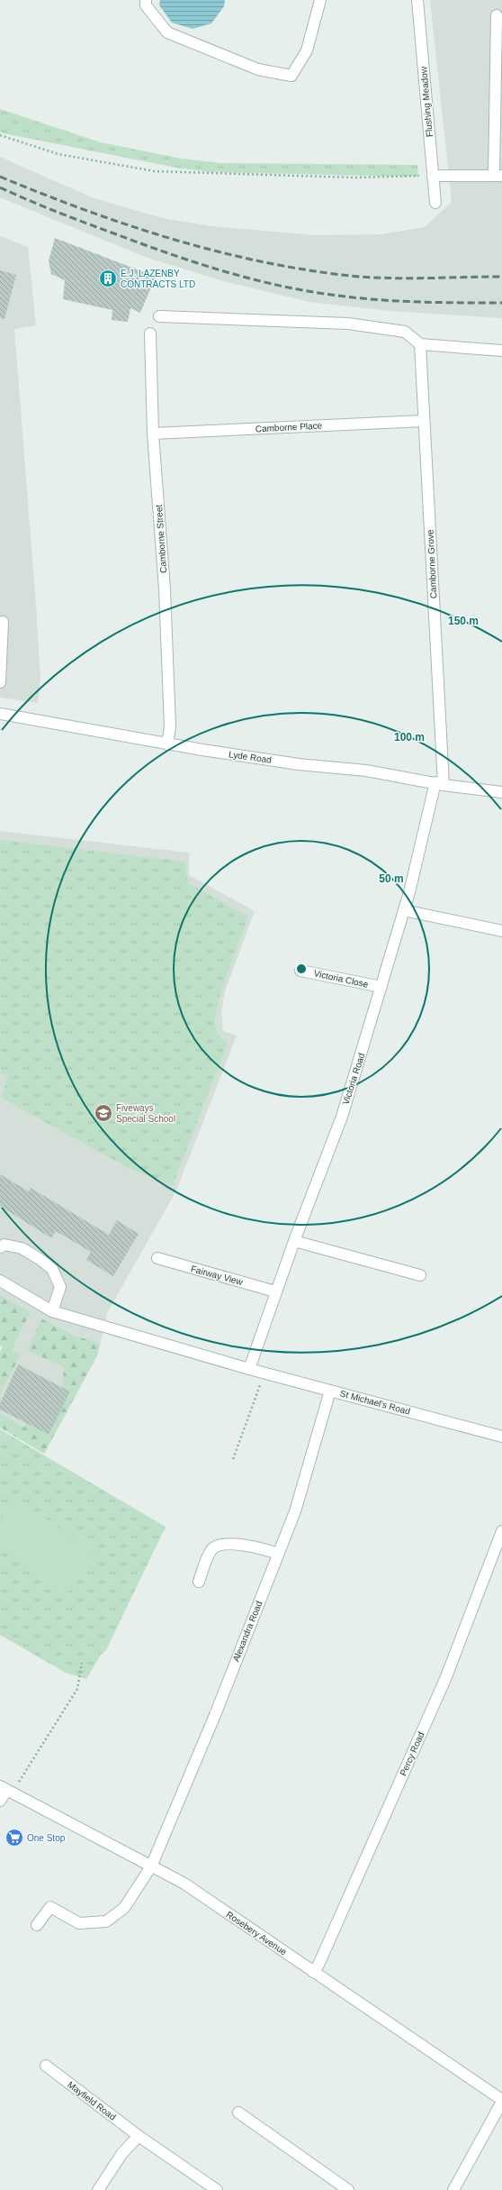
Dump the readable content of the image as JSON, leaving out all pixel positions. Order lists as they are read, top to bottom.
{
  "streets": {
    "street": [
      "Flushing Meadow",
      "Camborne Place",
      "Camborne Street",
      "Camborne Grove",
      "Lyde Road",
      "Victoria Close",
      "Victoria Road",
      "Fairway View",
      "St Michael's Road",
      "Alexandra Road",
      "Percy Road",
      "Rosebery Avenue",
      "Mayfield Road"
    ]
  },
  "crossings": [
    ["Camborne Place", "Camborne Street"],
    ["Camborne Place", "Camborne Grove"],
    ["Camborne Street", "Lyde Road"],
    ["Camborne Grove", "Lyde Road"],
    ["Camborne Grove", "Victoria Road"],
    ["Lyde Road", "Victoria Road"],
    ["Victoria Close", "Victoria Road"],
    ["Victoria Road", "Fairway View"],
    ["Victoria Road", "St Michael's Road"],
    ["St Michael's Road", "Alexandra Road"],
    ["Alexandra Road", "Rosebery Avenue"],
    ["Percy Road", "Rosebery Avenue"]
  ],
  "places": {
    "building": ["E.J. LAZENBY CONTRACTS LTD"],
    "school or university": ["Fiveways Special School"],
    "supermarket": ["One Stop"]
  },
  "rings": ["150 m", "100 m", "50 m"]
}
